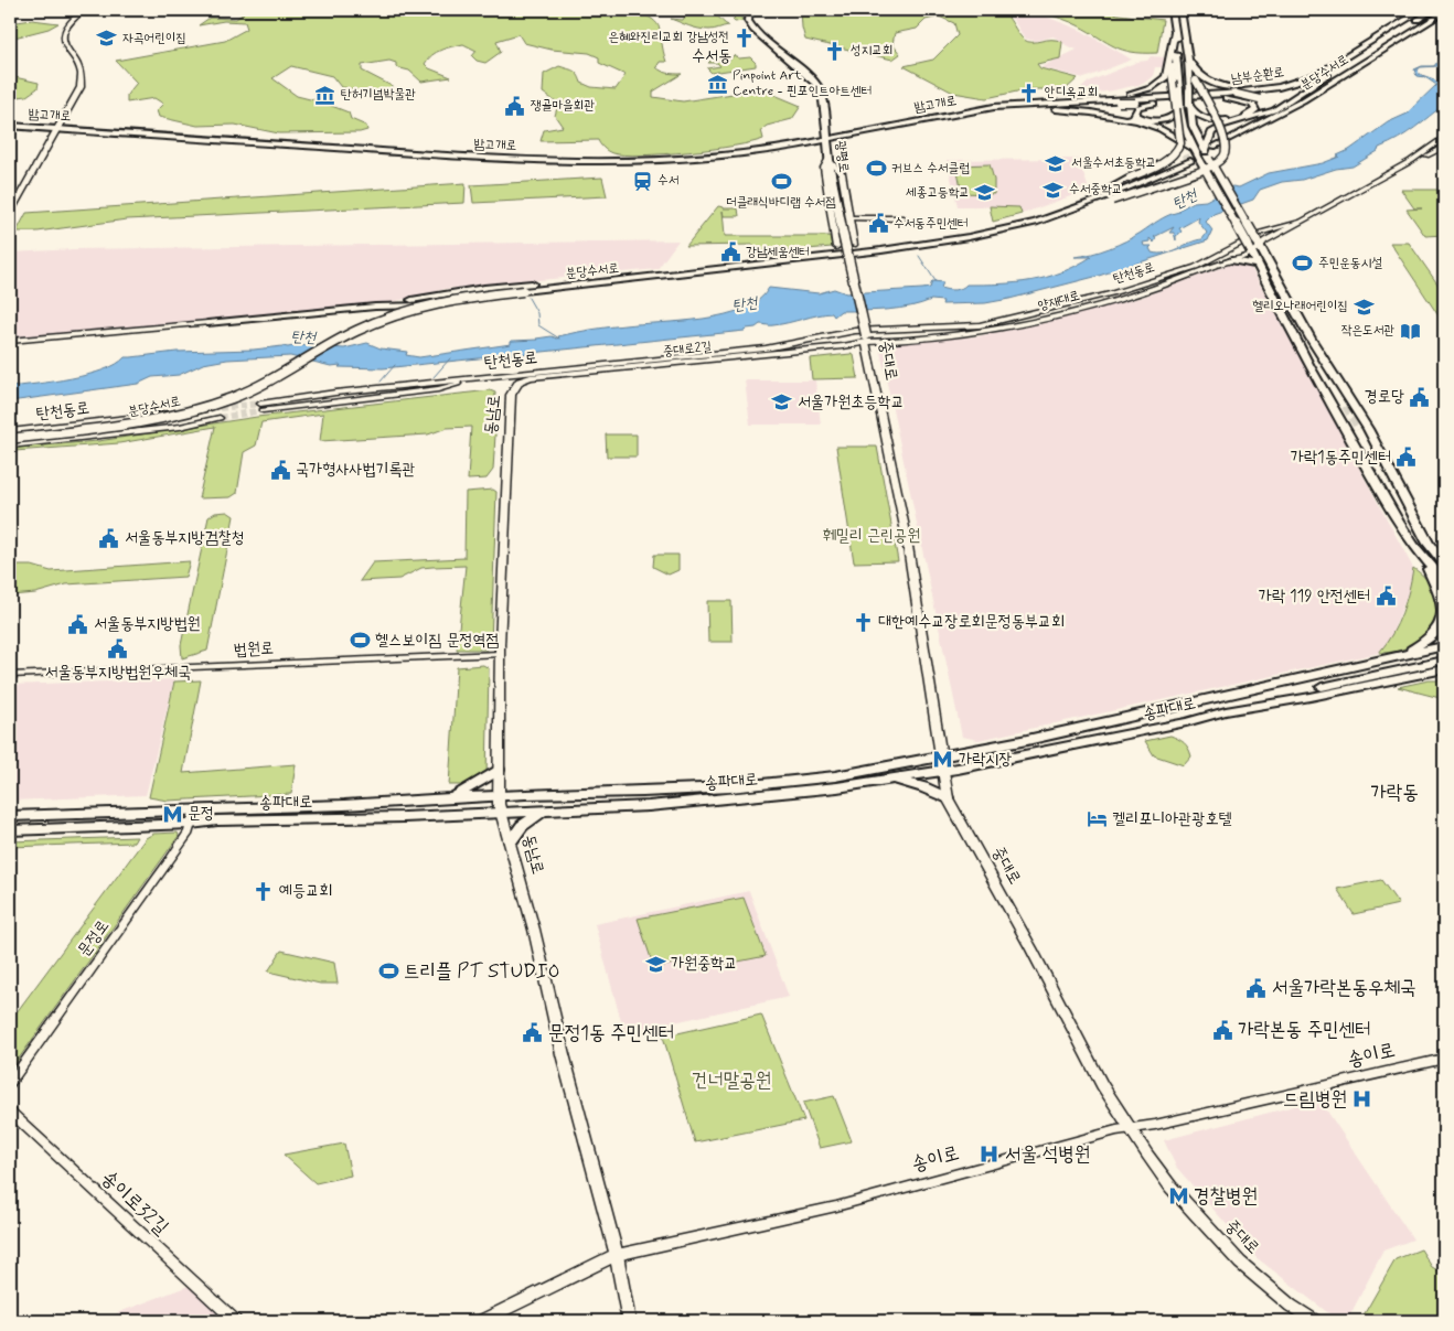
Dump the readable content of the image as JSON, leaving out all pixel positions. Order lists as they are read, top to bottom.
{
  "streets": {
    "main road": [
      "분당수서로",
      "남부순환로",
      "밤고개로",
      "광평로",
      "중대로2길",
      "중대로",
      "동남로",
      "송파대로",
      "송이로"
    ],
    "street": [
      "탄천동로",
      "양재대로",
      "법원로",
      "문정로",
      "송이로32길"
    ]
  },
  "crossings": [
    ["분당수서로", "탄천동로"],
    ["남부순환로", "밤고개로"],
    ["밤고개로", "광평로"],
    ["광평로", "양재대로"],
    ["광평로", "중대로2길"],
    ["광평로", "중대로"],
    ["탄천동로", "양재대로"],
    ["양재대로", "중대로2길"],
    ["양재대로", "중대로"],
    ["중대로2길", "중대로"],
    ["중대로2길", "동남로"],
    ["중대로", "송파대로"],
    ["중대로", "송이로"],
    ["동남로", "법원로"],
    ["동남로", "송파대로"],
    ["동남로", "송이로"],
    ["송파대로", "문정로"]
  ],
  "districts": ["수서동", "가락동"],
  "water": ["탄천"],
  "parks": ["훼밀리 근린공원", "건너말공원"],
  "places": {
    "church": [
      "은혜와진리교회 강남성전",
      "성지교회",
      "안디옥교회",
      "대한예수교장로회문정동부교회",
      "예등교회"
    ],
    "school or university": [
      "자곡어린이집",
      "서울수서초등학교",
      "수서중학교",
      "세종고등학교",
      "헬리오나래어린이집",
      "서울가원초등학교",
      "가원중학교"
    ],
    "museum": ["Pinpoint Art Centre - 핀포인트아트센터", "탄허기념박물관"],
    "public building": [
      "쟁골마을회관",
      "수서동주민센터",
      "강남세움센터",
      "경로당",
      "가락1동주민센터",
      "국가형사사법기록관",
      "서울동부지방검찰청",
      "가락 119 안전센터",
      "서울동부지방법원",
      "서울동부지방법원우체국",
      "서울가락본동우체국",
      "가락본동 주민센터",
      "문정1동 주민센터"
    ],
    "sports": [
      "커브스 수서클럽",
      "더클래식바디랩 수서점",
      "주민운동시설",
      "헬스보이짐 문정역점",
      "트리플 PT STUDIO"
    ],
    "station": ["수서"],
    "library": ["작은도서관"],
    "metro station": ["가락시장", "문정", "경찰병원"],
    "hotel": ["켈리포니아관광호텔"],
    "hospital": ["드림병원", "서울 석병원"]
  }
}
